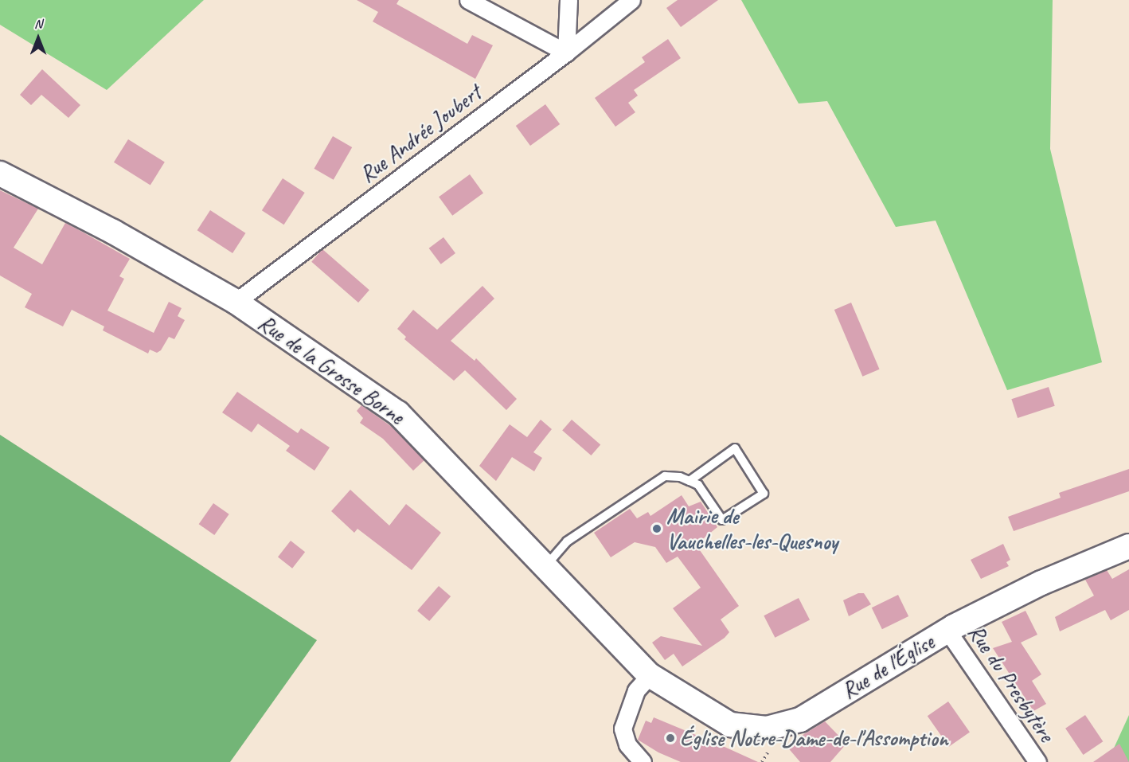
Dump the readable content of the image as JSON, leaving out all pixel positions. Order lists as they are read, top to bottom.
{
  "streets": {
    "street": [
      "Rue Andrée Joubert",
      "Rue de la Grosse Borne",
      "Rue de l'Église",
      "Rue du Presbytère"
    ]
  },
  "crossings": [
    ["Rue Andrée Joubert", "Rue de la Grosse Borne"],
    ["Rue de la Grosse Borne", "Rue de l'Église"],
    ["Rue de l'Église", "Rue du Presbytère"]
  ],
  "places": ["Mairie de Vauchelles-les-Quesnoy", "Église Notre-Dame-de-l'Assomption"],
  "north": "top"
}
